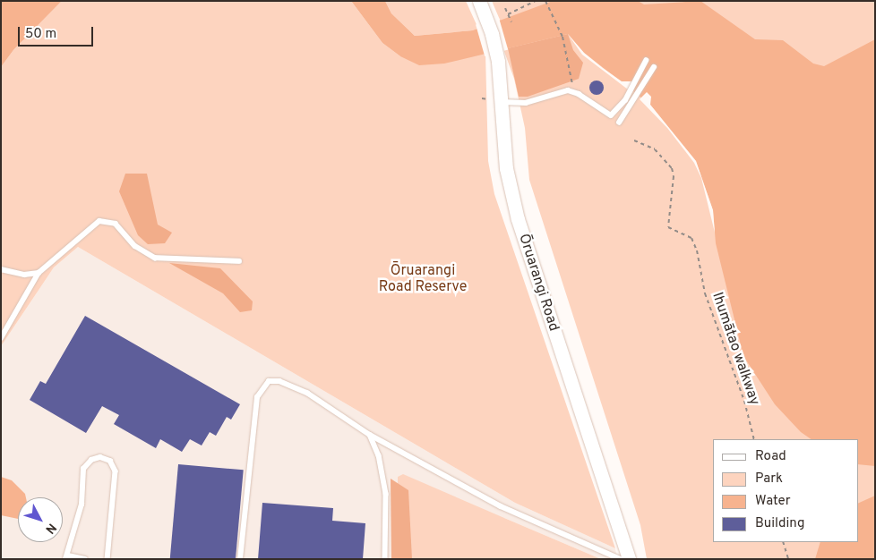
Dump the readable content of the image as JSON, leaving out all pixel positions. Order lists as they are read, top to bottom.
{
  "streets": {
    "street": ["Ōruarangi Road"],
    "path": ["Ihumātao walkway"]
  },
  "parks": ["Ōruarangi Road Reserve"],
  "legend": [
    "Road",
    "Park",
    "Water",
    "Building"
  ],
  "scale_bar": "50 m",
  "north": "bottom right"
}
